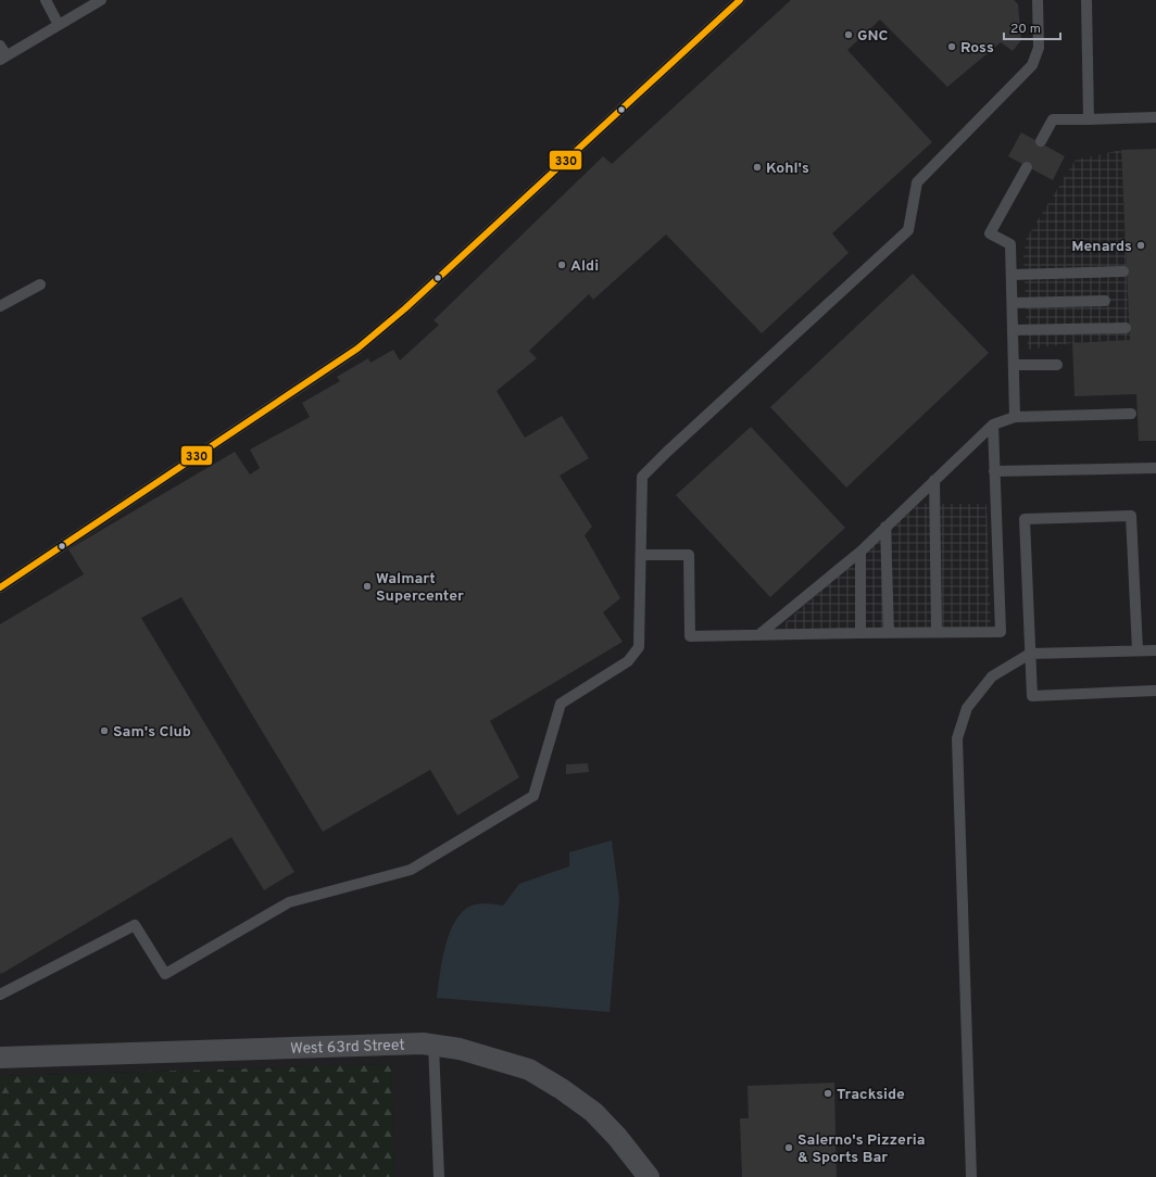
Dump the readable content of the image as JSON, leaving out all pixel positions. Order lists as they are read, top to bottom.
{
  "streets": {
    "street": ["West 63rd Street"]
  },
  "places": [
    "GNC",
    "Ross",
    "Kohl's",
    "Menards",
    "Aldi",
    "Walmart Supercenter",
    "Sam's Club",
    "Trackside",
    "Salerno's Pizzeria & Sports Bar"
  ],
  "lines": ["transit line 330"],
  "scale_bar": "20 m"
}
